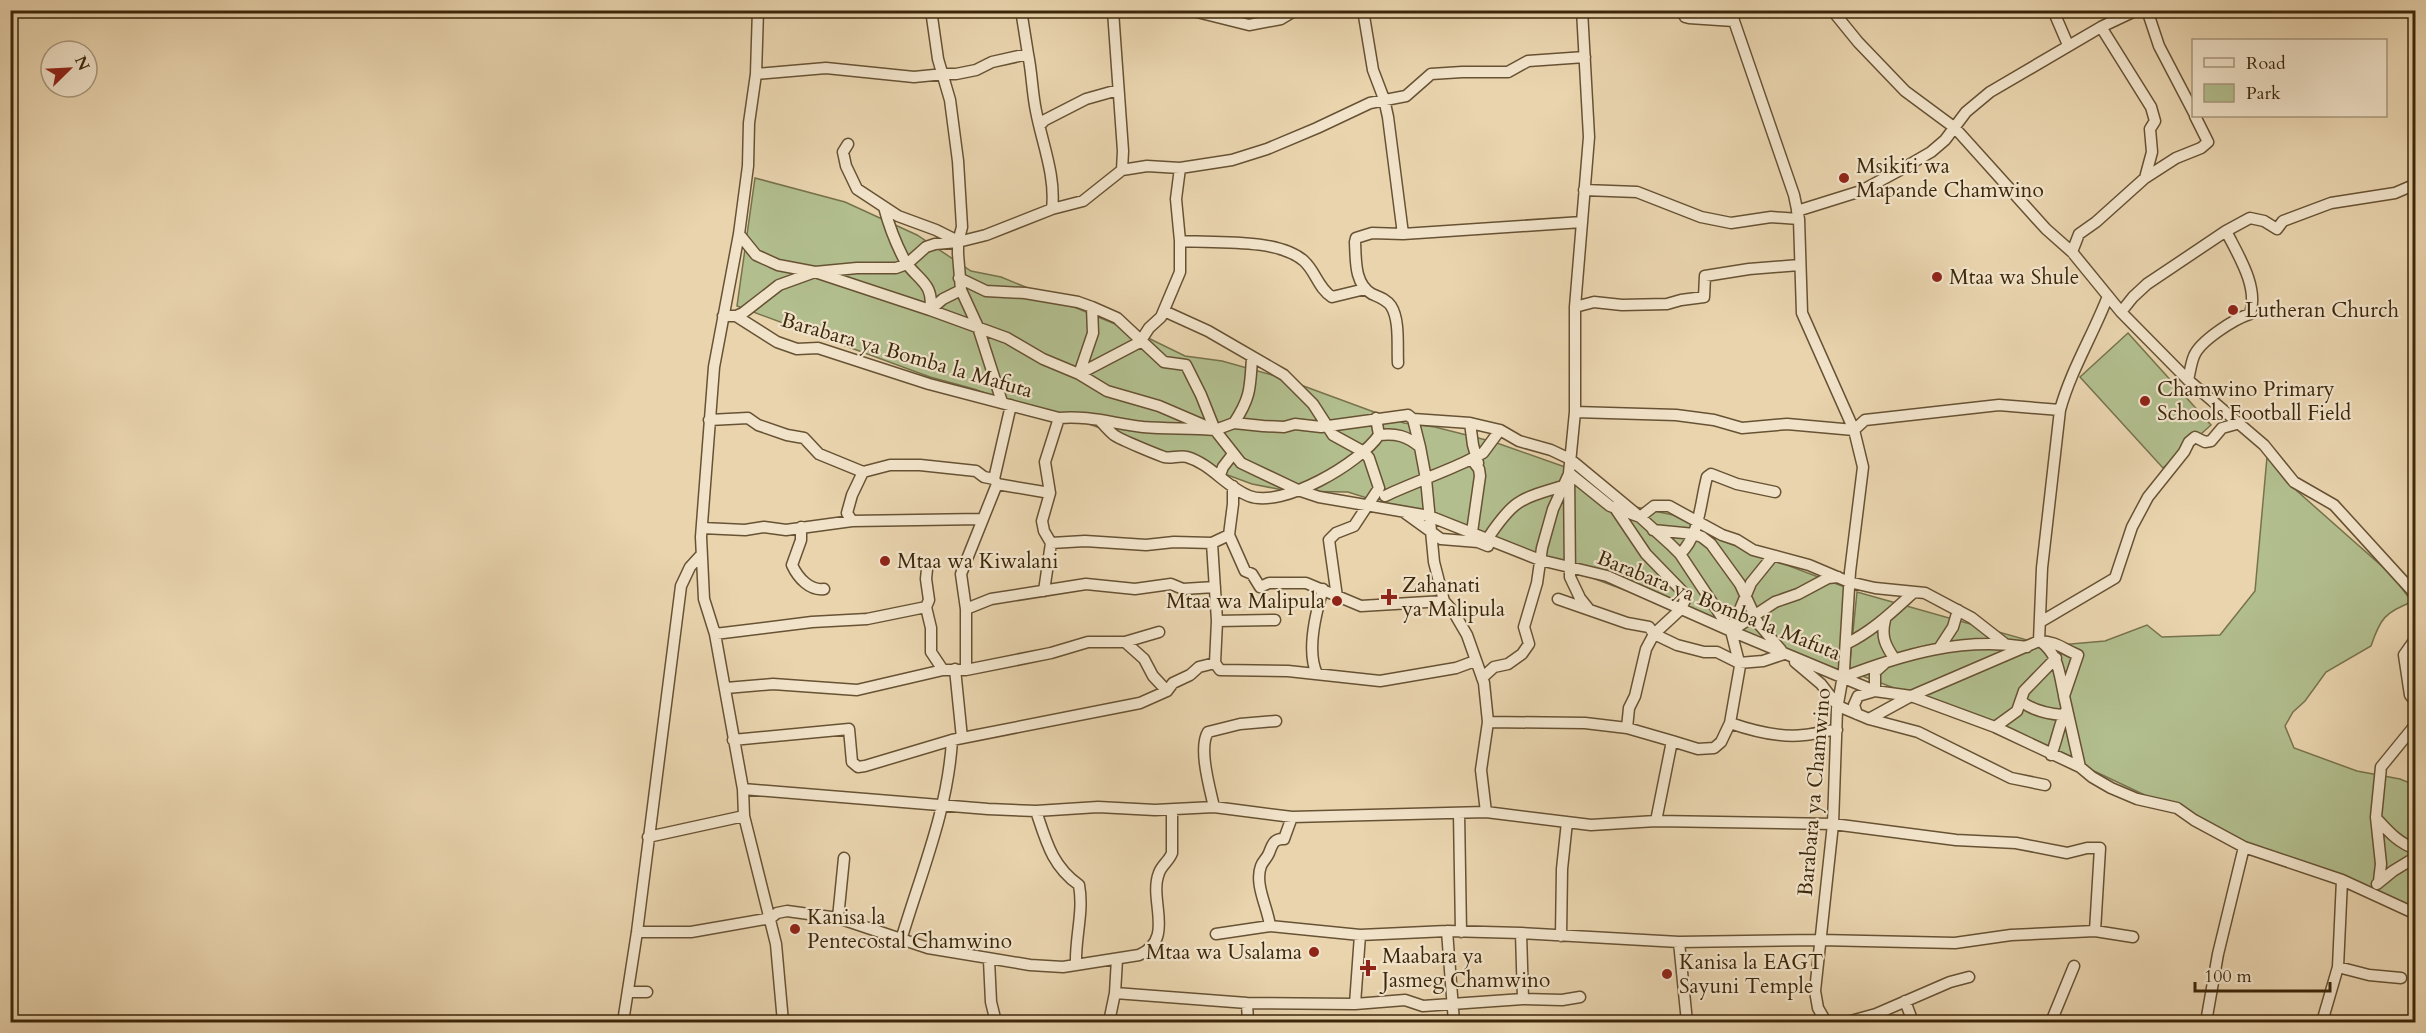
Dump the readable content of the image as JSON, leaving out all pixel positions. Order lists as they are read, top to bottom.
{
  "streets": {
    "street": ["Barabara ya Bomba la Mafuta", "Barabara ya Chamwino"]
  },
  "crossings": [
    ["Barabara ya Bomba la Mafuta", "Barabara ya Chamwino"]
  ],
  "places": {
    "other": [
      "Msikiti wa Mapande Chamwino",
      "Mtaa wa Shule",
      "Lutheran Church",
      "Chamwino Primary Schools Football Field",
      "Mtaa wa Kiwalani",
      "Mtaa wa Malipula",
      "Kanisa la Pentecostal Chamwino",
      "Mtaa wa Usalama",
      "Kanisa la EAGT Sayuni Temple"
    ],
    "health": ["Zahanati ya Malipula", "Maabara ya Jasmeg Chamwino"]
  },
  "legend": ["Road", "Park"],
  "scale_bar": "100 m",
  "north": "top right"
}
